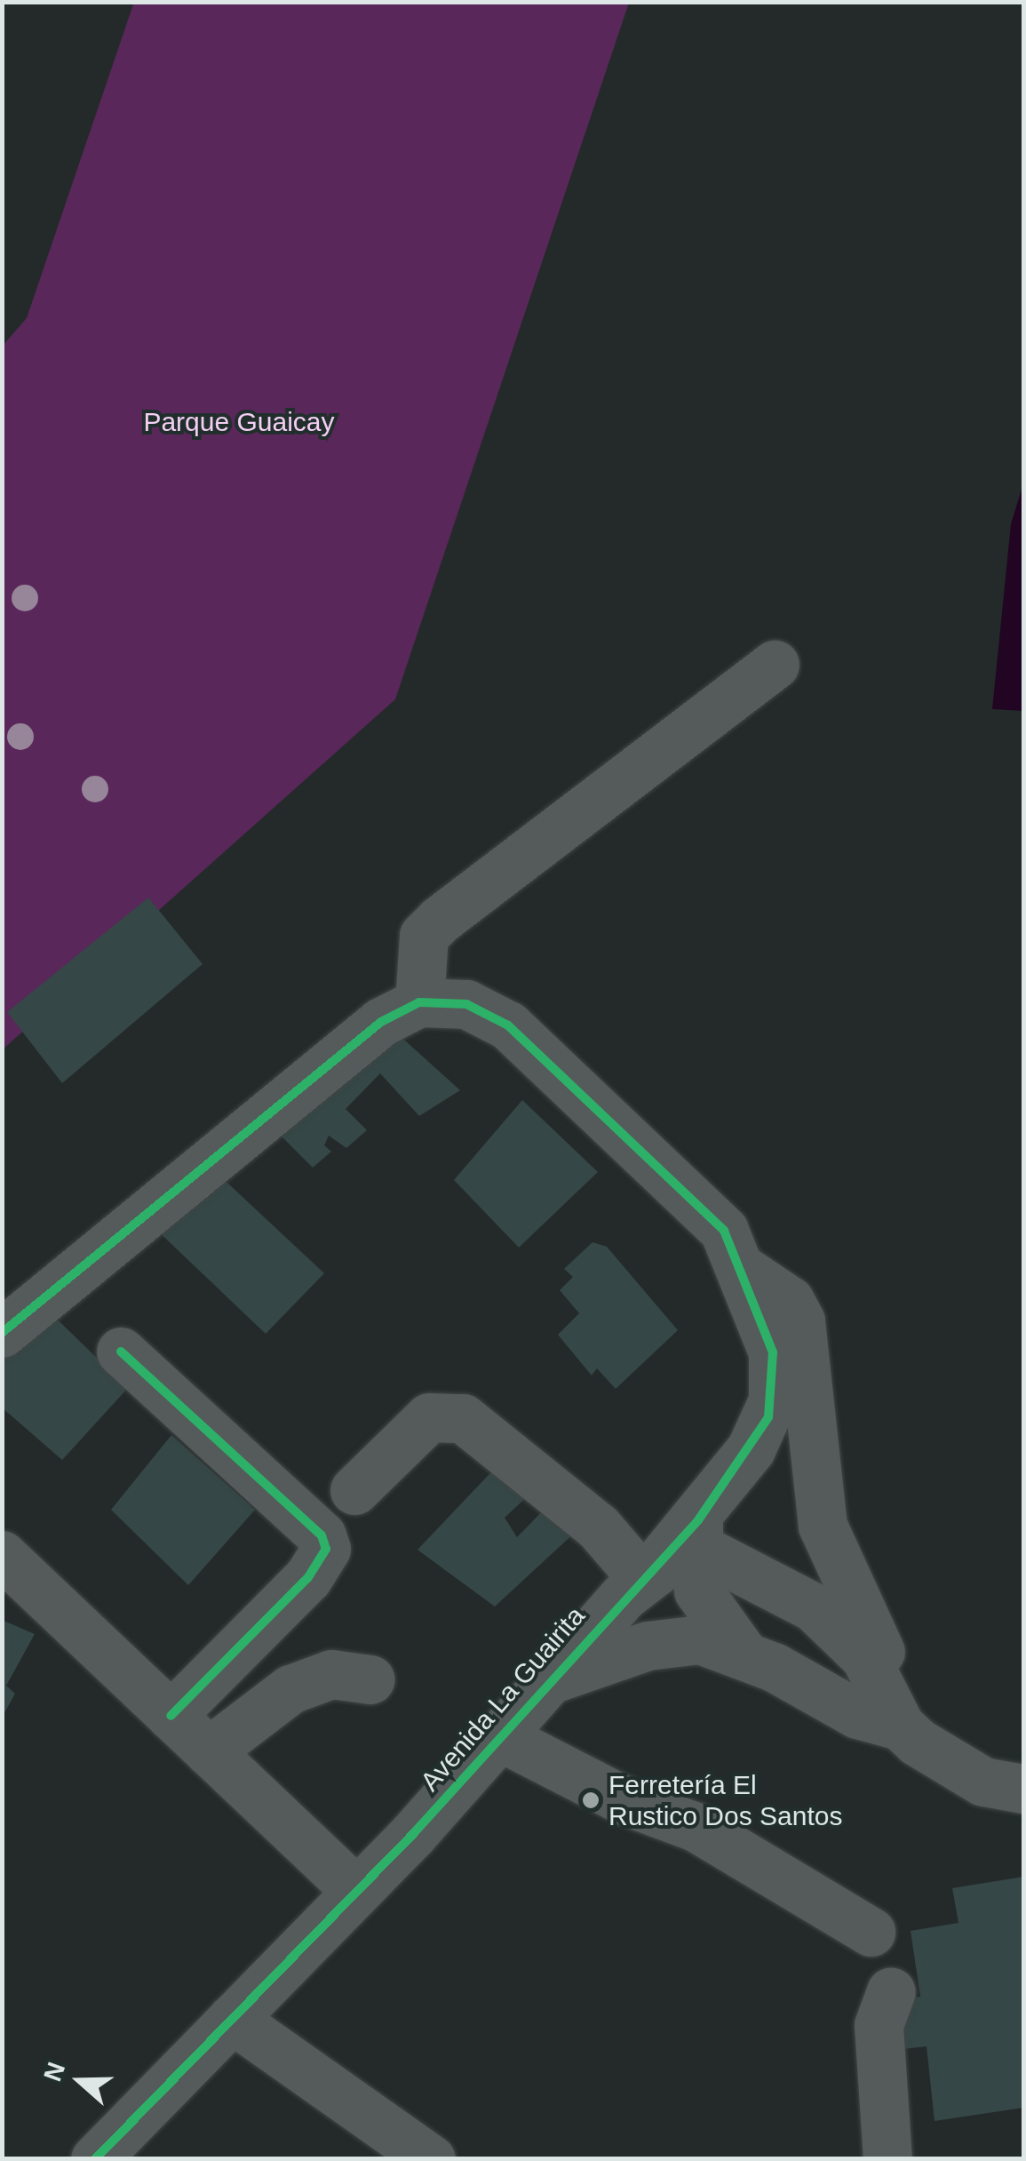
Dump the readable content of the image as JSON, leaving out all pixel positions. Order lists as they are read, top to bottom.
{
  "streets": {
    "street": ["Avenida La Guairita"]
  },
  "parks": ["Parque Guaicay"],
  "places": ["Ferretería El Rustico Dos Santos"],
  "north": "left"
}
